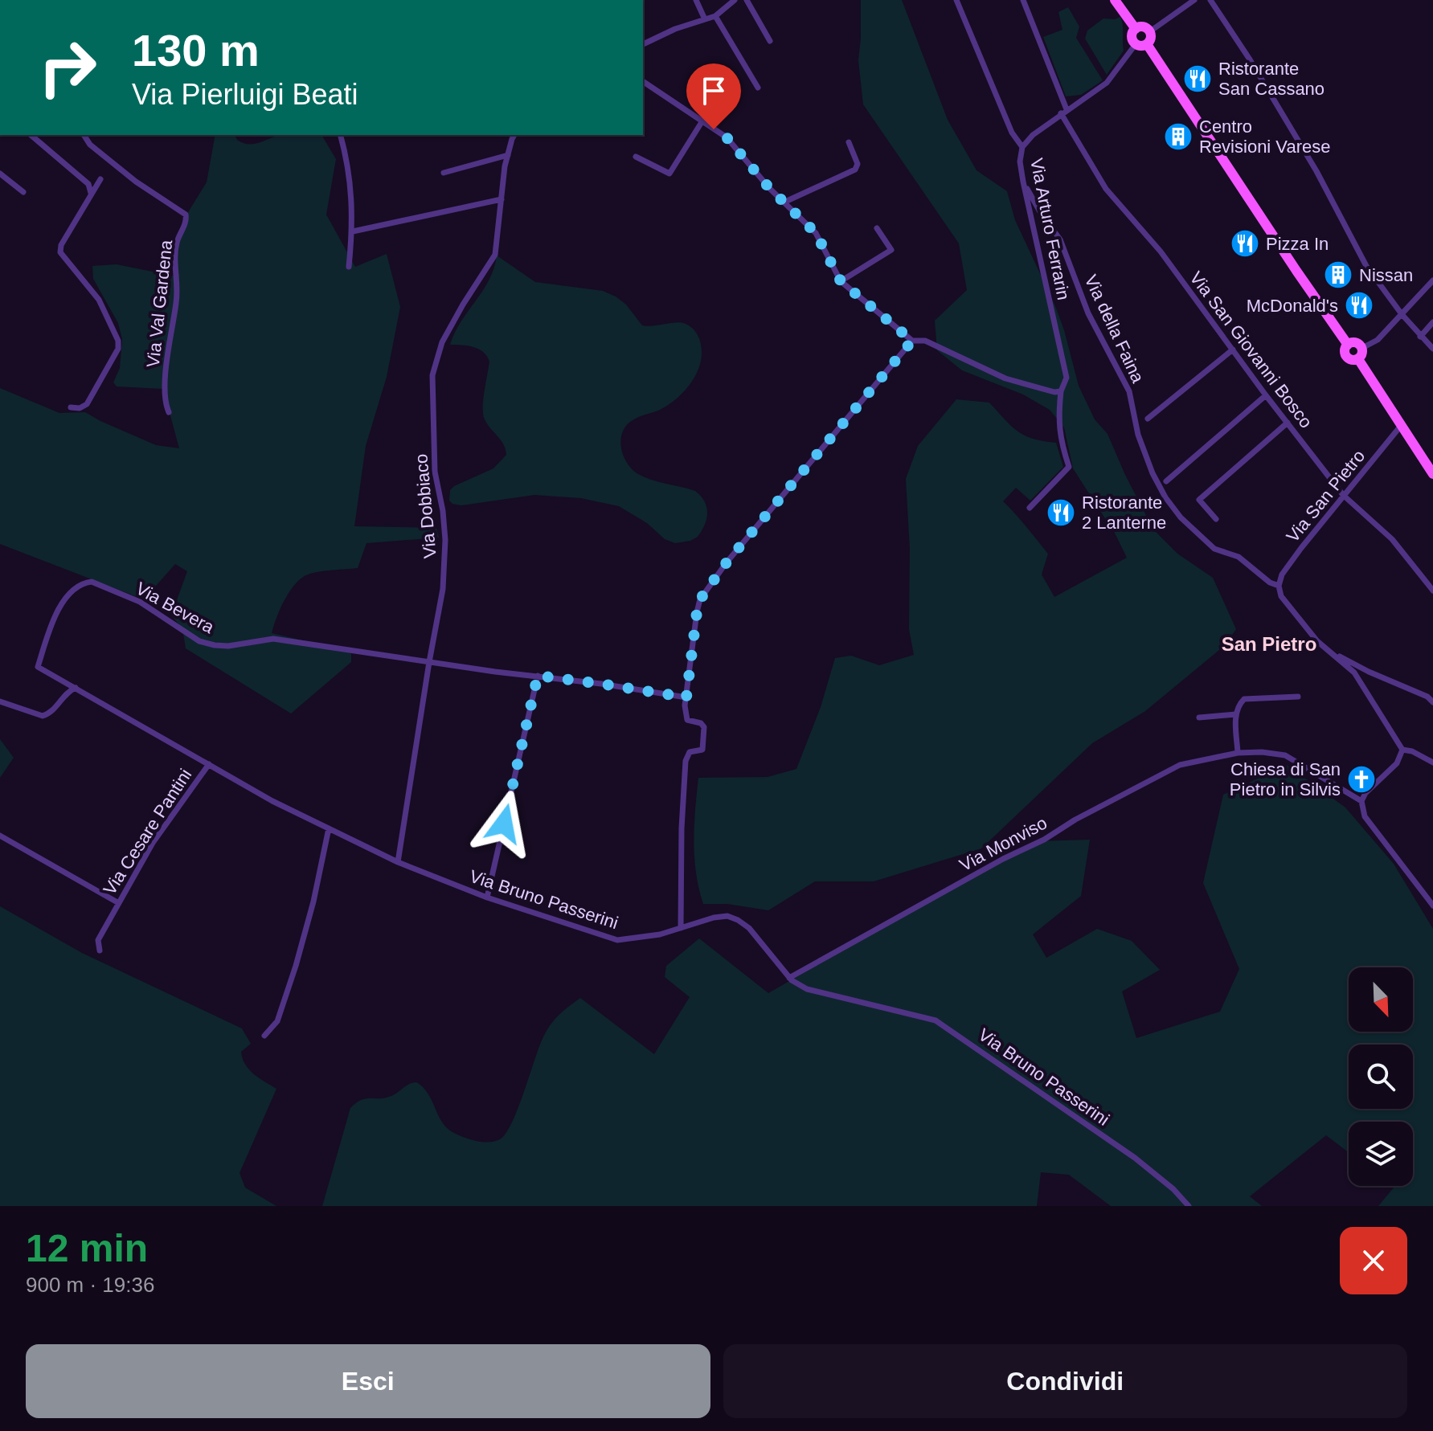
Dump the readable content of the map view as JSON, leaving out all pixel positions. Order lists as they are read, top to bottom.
{
  "streets": {
    "street": [
      "Via Arturo Ferrarin",
      "Via Val Gardena",
      "Via della Faina",
      "Via San Giovanni Bosco",
      "Via San Pietro",
      "Via Dobbiaco",
      "Via Bevera",
      "Via Cesare Pantini",
      "Via Monviso",
      "Via Bruno Passerini"
    ]
  },
  "crossings": [
    ["Via Arturo Ferrarin", "Via della Faina"],
    ["Via Arturo Ferrarin", "Via San Giovanni Bosco"],
    ["Via della Faina", "Via San Pietro"],
    ["Via San Giovanni Bosco", "Via San Pietro"],
    ["Via Dobbiaco", "Via Bevera"],
    ["Via Dobbiaco", "Via Bruno Passerini"],
    ["Via Bevera", "Via Bruno Passerini"],
    ["Via Cesare Pantini", "Via Bruno Passerini"],
    ["Via Monviso", "Via Bruno Passerini"]
  ],
  "districts": ["San Pietro"],
  "places": {
    "restaurant": [
      "Ristorante San Cassano",
      "Pizza In",
      "McDonald's",
      "Ristorante 2 Lanterne"
    ],
    "building": ["Centro Revisioni Varese", "Nissan"],
    "church": ["Chiesa di San Pietro in Silvis"]
  },
  "north": "bottom right",
  "page": {
    "turn": ["130 m", "Via Pierluigi Beati"],
    "heading": ["12 min", "900 m · 19:36"],
    "buttons": ["Esci", "Condividi"]
  }
}
